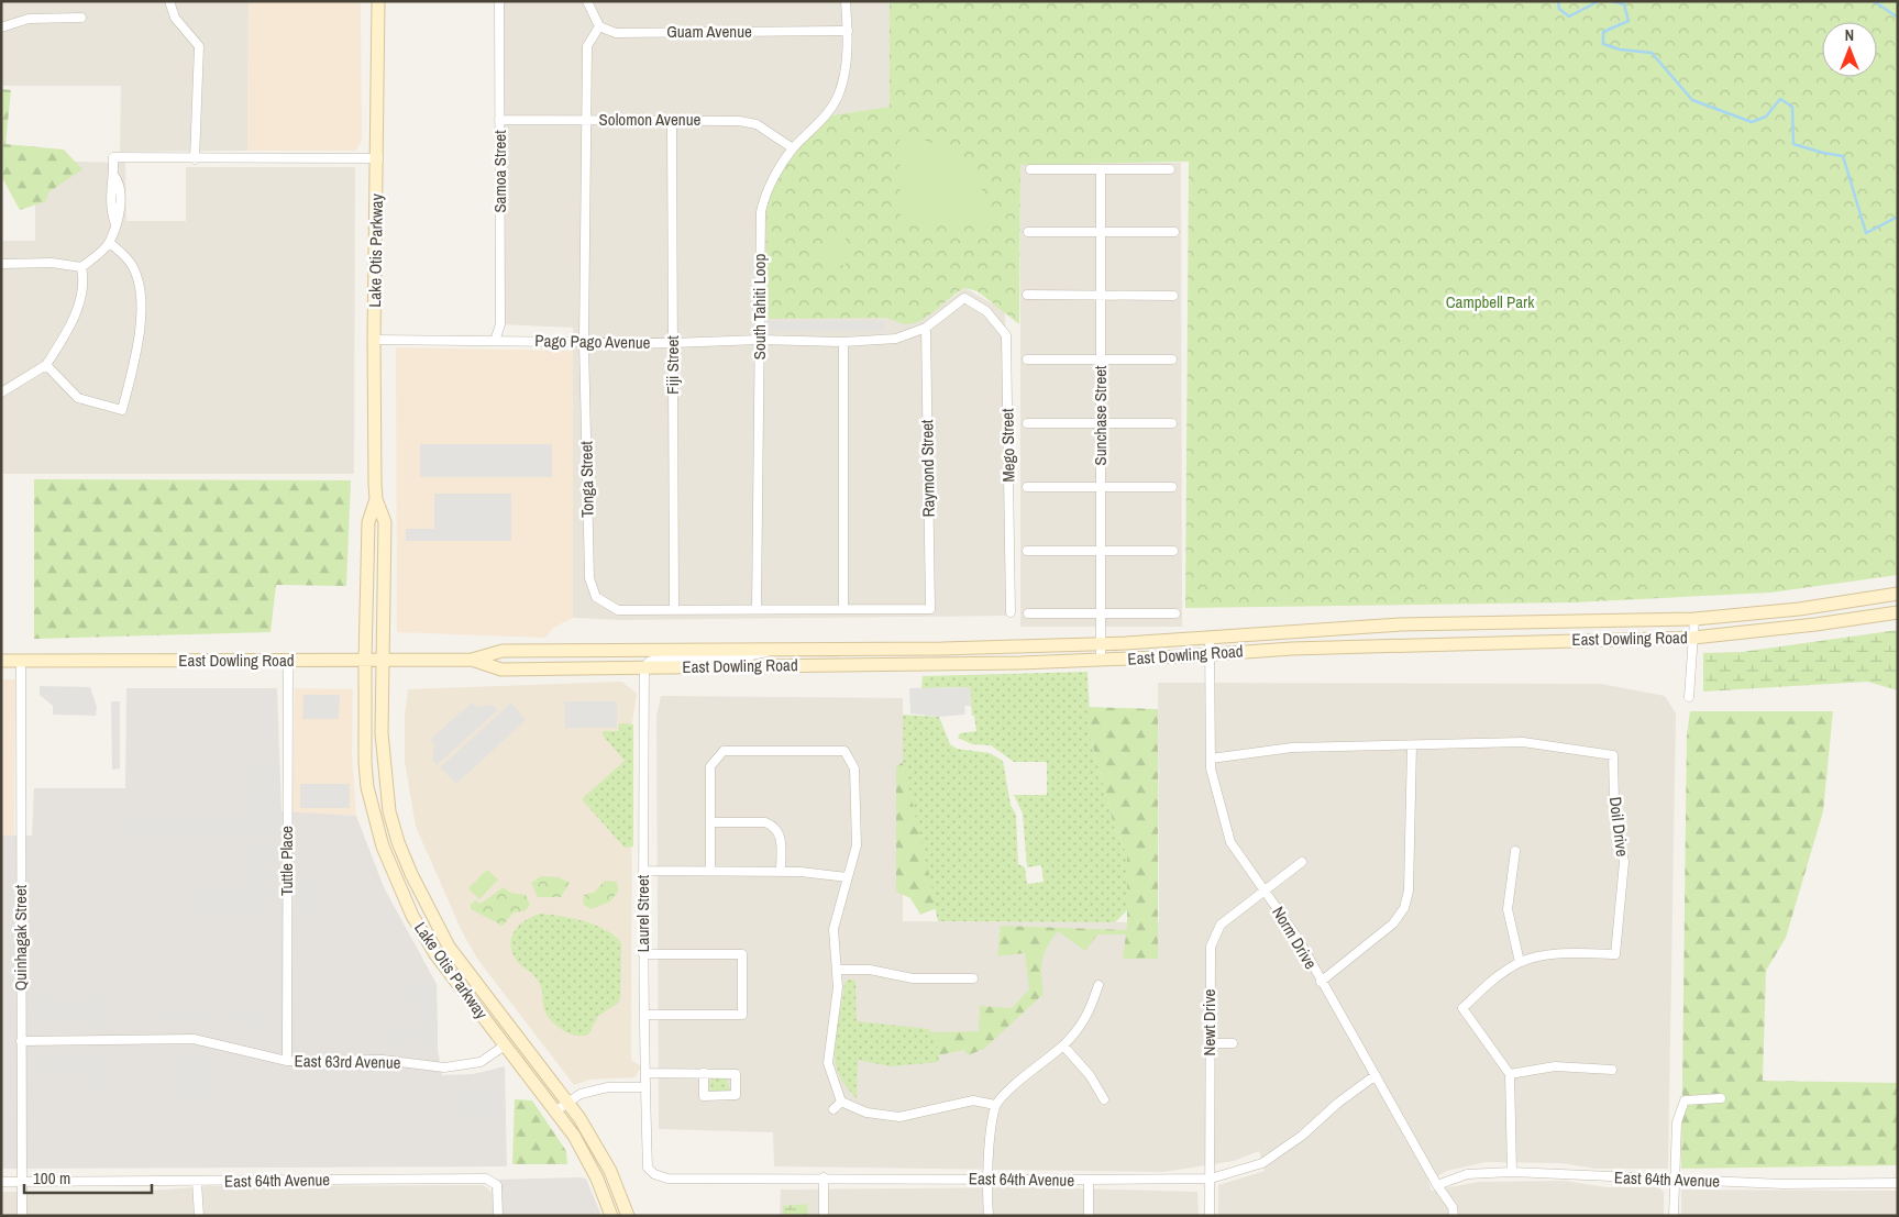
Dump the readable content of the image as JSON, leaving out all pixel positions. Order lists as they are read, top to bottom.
{
  "streets": {
    "main road": ["Lake Otis Parkway", "East Dowling Road"],
    "street": [
      "Guam Avenue",
      "Solomon Avenue",
      "Samoa Street",
      "South Tahiti Loop",
      "Pago Pago Avenue",
      "Fiji Street",
      "Sunchase Street",
      "Mego Street",
      "Raymond Street",
      "Tonga Street",
      "Doil Drive",
      "Tuttle Place",
      "Laurel Street",
      "Quinhagak Street",
      "Norm Drive",
      "Newt Drive",
      "East 63rd Avenue",
      "East 64th Avenue"
    ]
  },
  "crossings": [
    ["Guam Avenue", "South Tahiti Loop"],
    ["Guam Avenue", "Tonga Street"],
    ["Solomon Avenue", "Samoa Street"],
    ["Solomon Avenue", "South Tahiti Loop"],
    ["Solomon Avenue", "Fiji Street"],
    ["Solomon Avenue", "Tonga Street"],
    ["Samoa Street", "Pago Pago Avenue"],
    ["Lake Otis Parkway", "Pago Pago Avenue"],
    ["Lake Otis Parkway", "East Dowling Road"],
    ["Lake Otis Parkway", "East 63rd Avenue"],
    ["South Tahiti Loop", "Pago Pago Avenue"],
    ["South Tahiti Loop", "Tonga Street"],
    ["Pago Pago Avenue", "Fiji Street"],
    ["Pago Pago Avenue", "Mego Street"],
    ["Pago Pago Avenue", "Raymond Street"],
    ["Pago Pago Avenue", "Tonga Street"],
    ["Fiji Street", "Tonga Street"],
    ["Sunchase Street", "East Dowling Road"],
    ["Raymond Street", "Tonga Street"],
    ["East Dowling Road", "Tuttle Place"],
    ["East Dowling Road", "Laurel Street"],
    ["East Dowling Road", "Quinhagak Street"],
    ["East Dowling Road", "Norm Drive"],
    ["Doil Drive", "Norm Drive"],
    ["Tuttle Place", "East 63rd Avenue"],
    ["Laurel Street", "East 64th Avenue"],
    ["Quinhagak Street", "East 63rd Avenue"],
    ["Quinhagak Street", "East 64th Avenue"],
    ["Norm Drive", "Newt Drive"],
    ["Norm Drive", "East 64th Avenue"],
    ["Newt Drive", "East 64th Avenue"]
  ],
  "parks": ["Campbell Park"],
  "scale_bar": "100 m",
  "north": "top"
}
